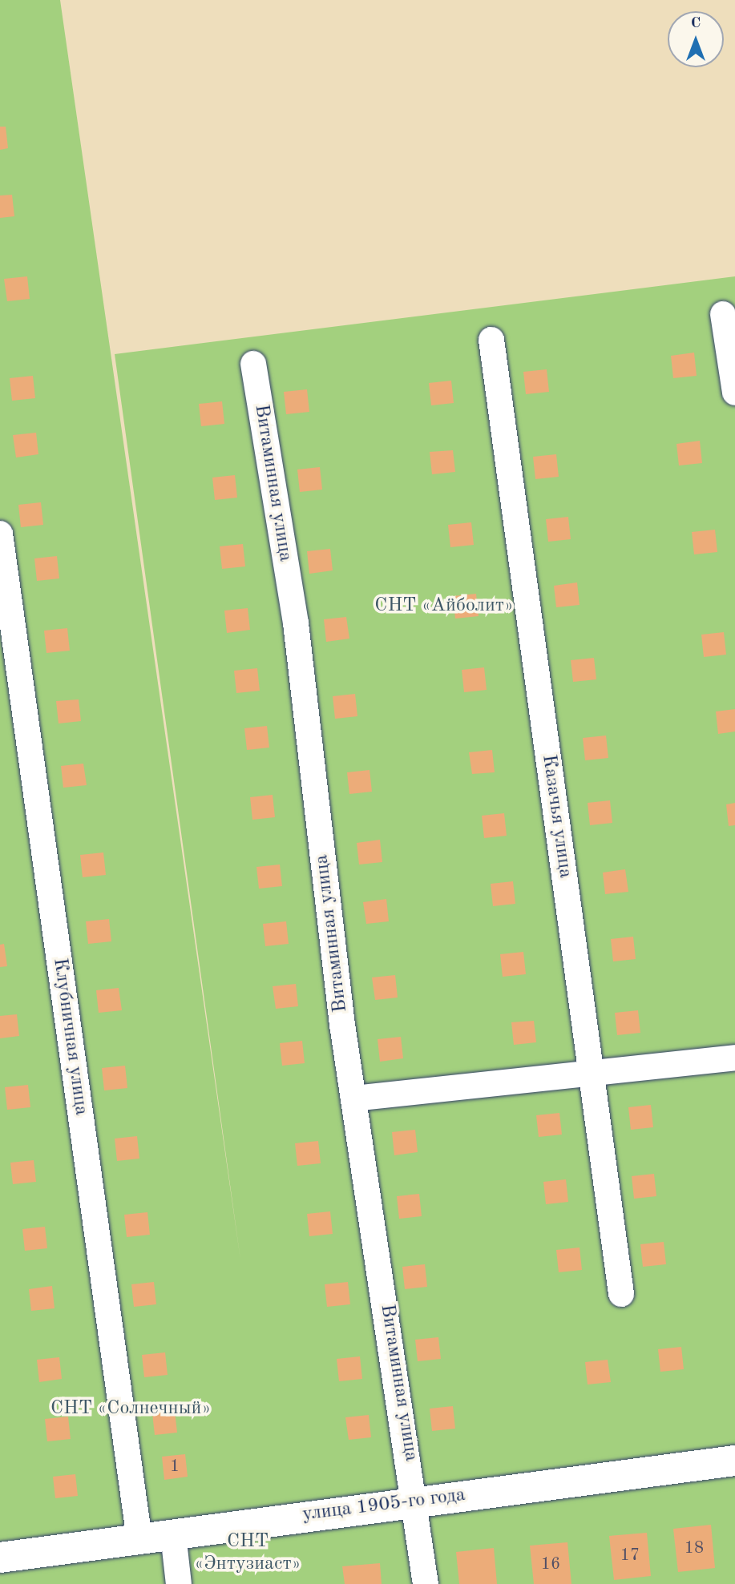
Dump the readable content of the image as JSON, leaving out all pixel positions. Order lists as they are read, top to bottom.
{
  "streets": {
    "street": [
      "Витаминная улица",
      "Казачья улица",
      "Клубничная улица",
      "улица 1905-го года"
    ]
  },
  "crossings": [
    ["Витаминная улица", "улица 1905-го года"],
    ["Клубничная улица", "улица 1905-го года"]
  ],
  "parks": ["СНТ «Айболит»", "СНТ «Солнечный»", "СНТ «Энтузиаст»"],
  "house_numbers": [
    "1",
    "18",
    "17",
    "16"
  ],
  "north": "top"
}
